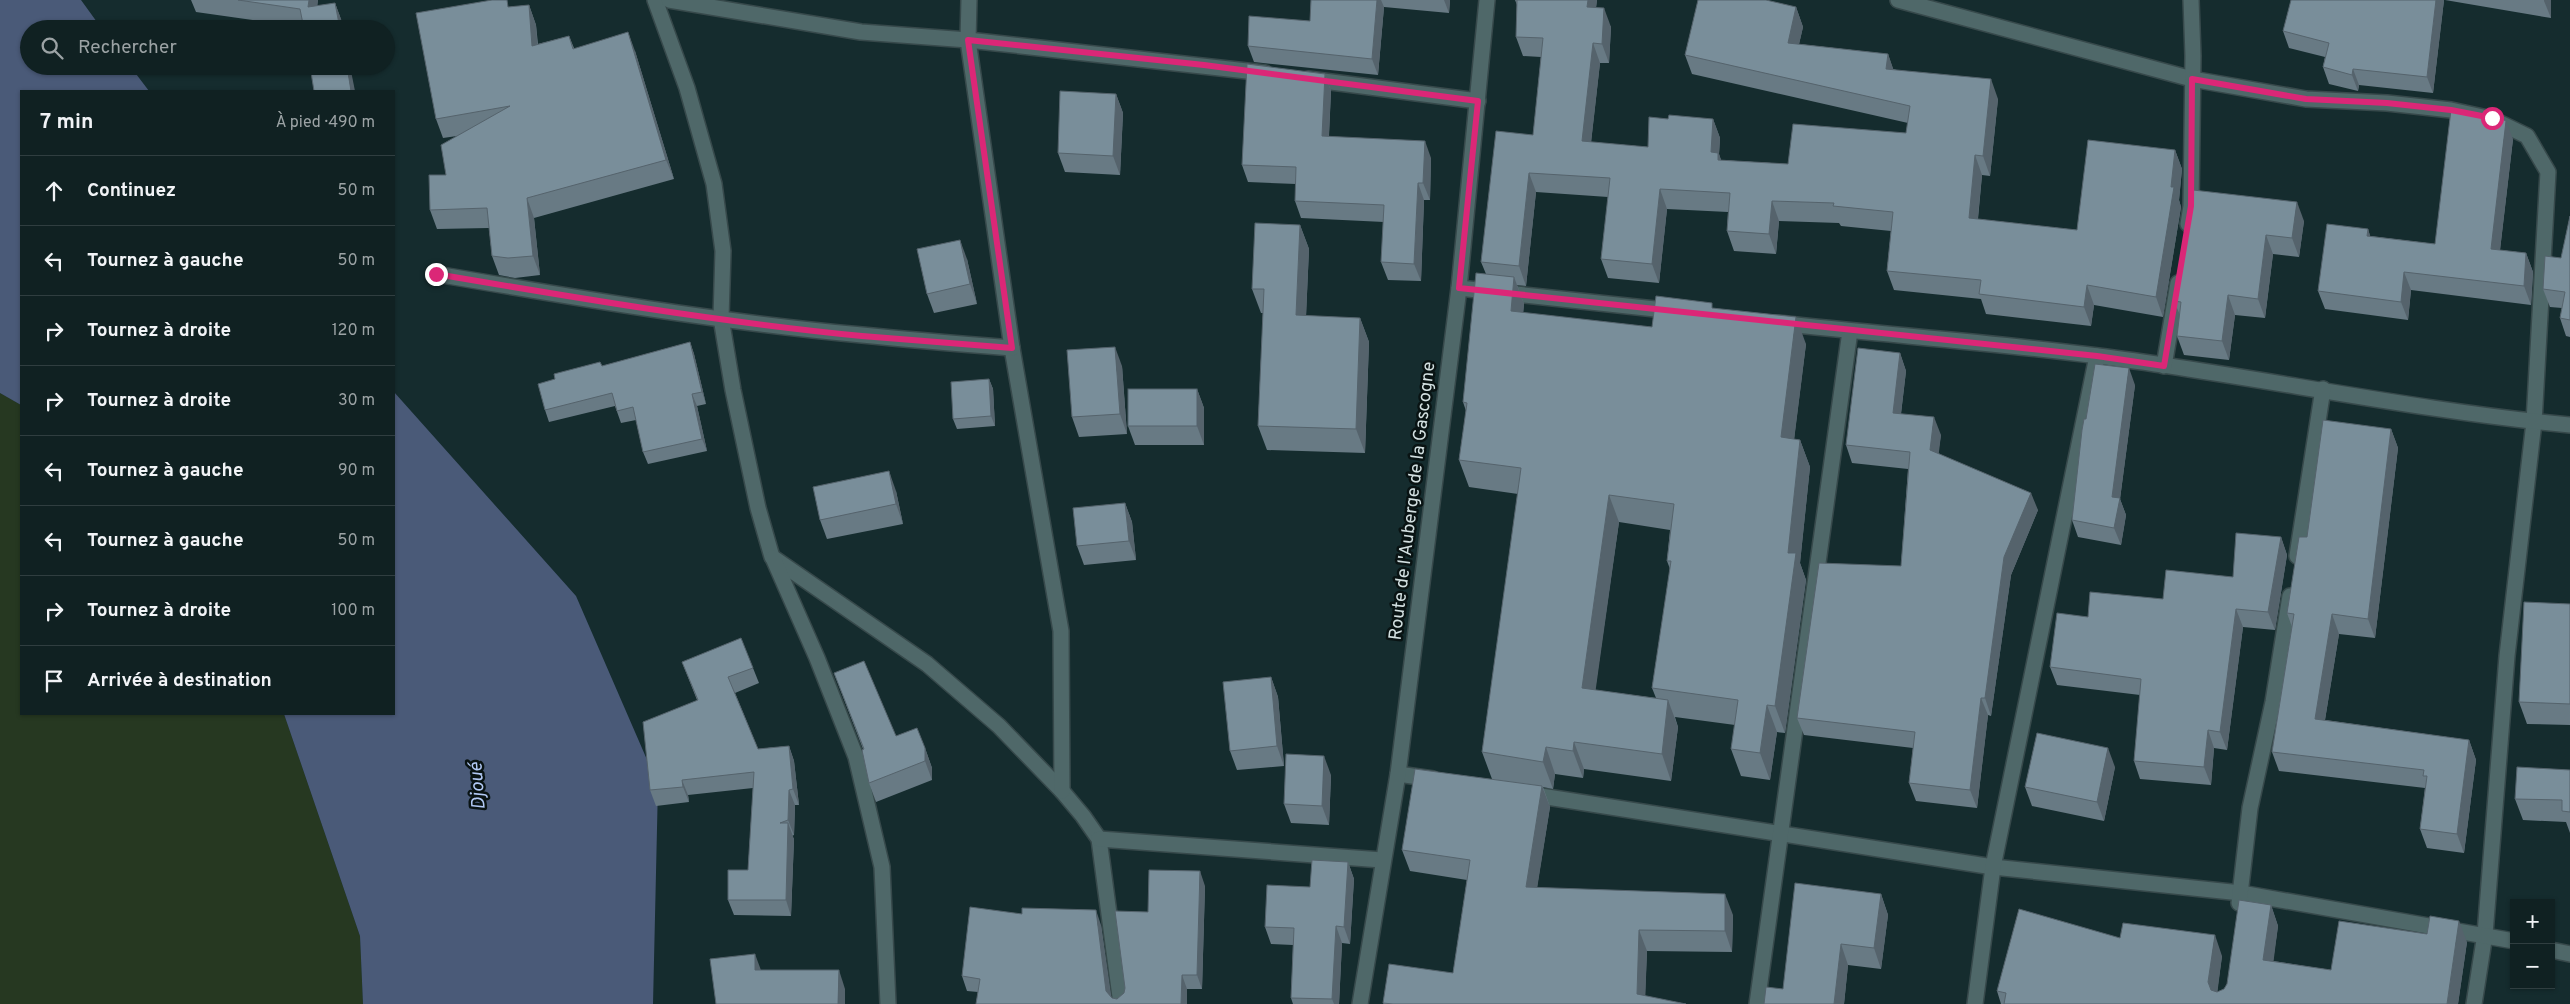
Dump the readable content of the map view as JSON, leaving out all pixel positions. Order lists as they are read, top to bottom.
{
  "streets": {
    "street": ["Route de l'Auberge de la Gascogne"]
  },
  "water": ["Djoué"],
  "page": {
    "search": "Rechercher",
    "heading": ["7 min", "À pied · 490 m"],
    "list": [
      ["Continuez", "50 m"],
      ["Tournez à gauche", "50 m"],
      ["Tournez à droite", "120 m"],
      ["Tournez à droite", "30 m"],
      ["Tournez à gauche", "90 m"],
      ["Tournez à gauche", "50 m"],
      ["Tournez à droite", "100 m"],
      "Arrivée à destination"
    ],
    "map_buttons": ["+", "−"]
  }
}
